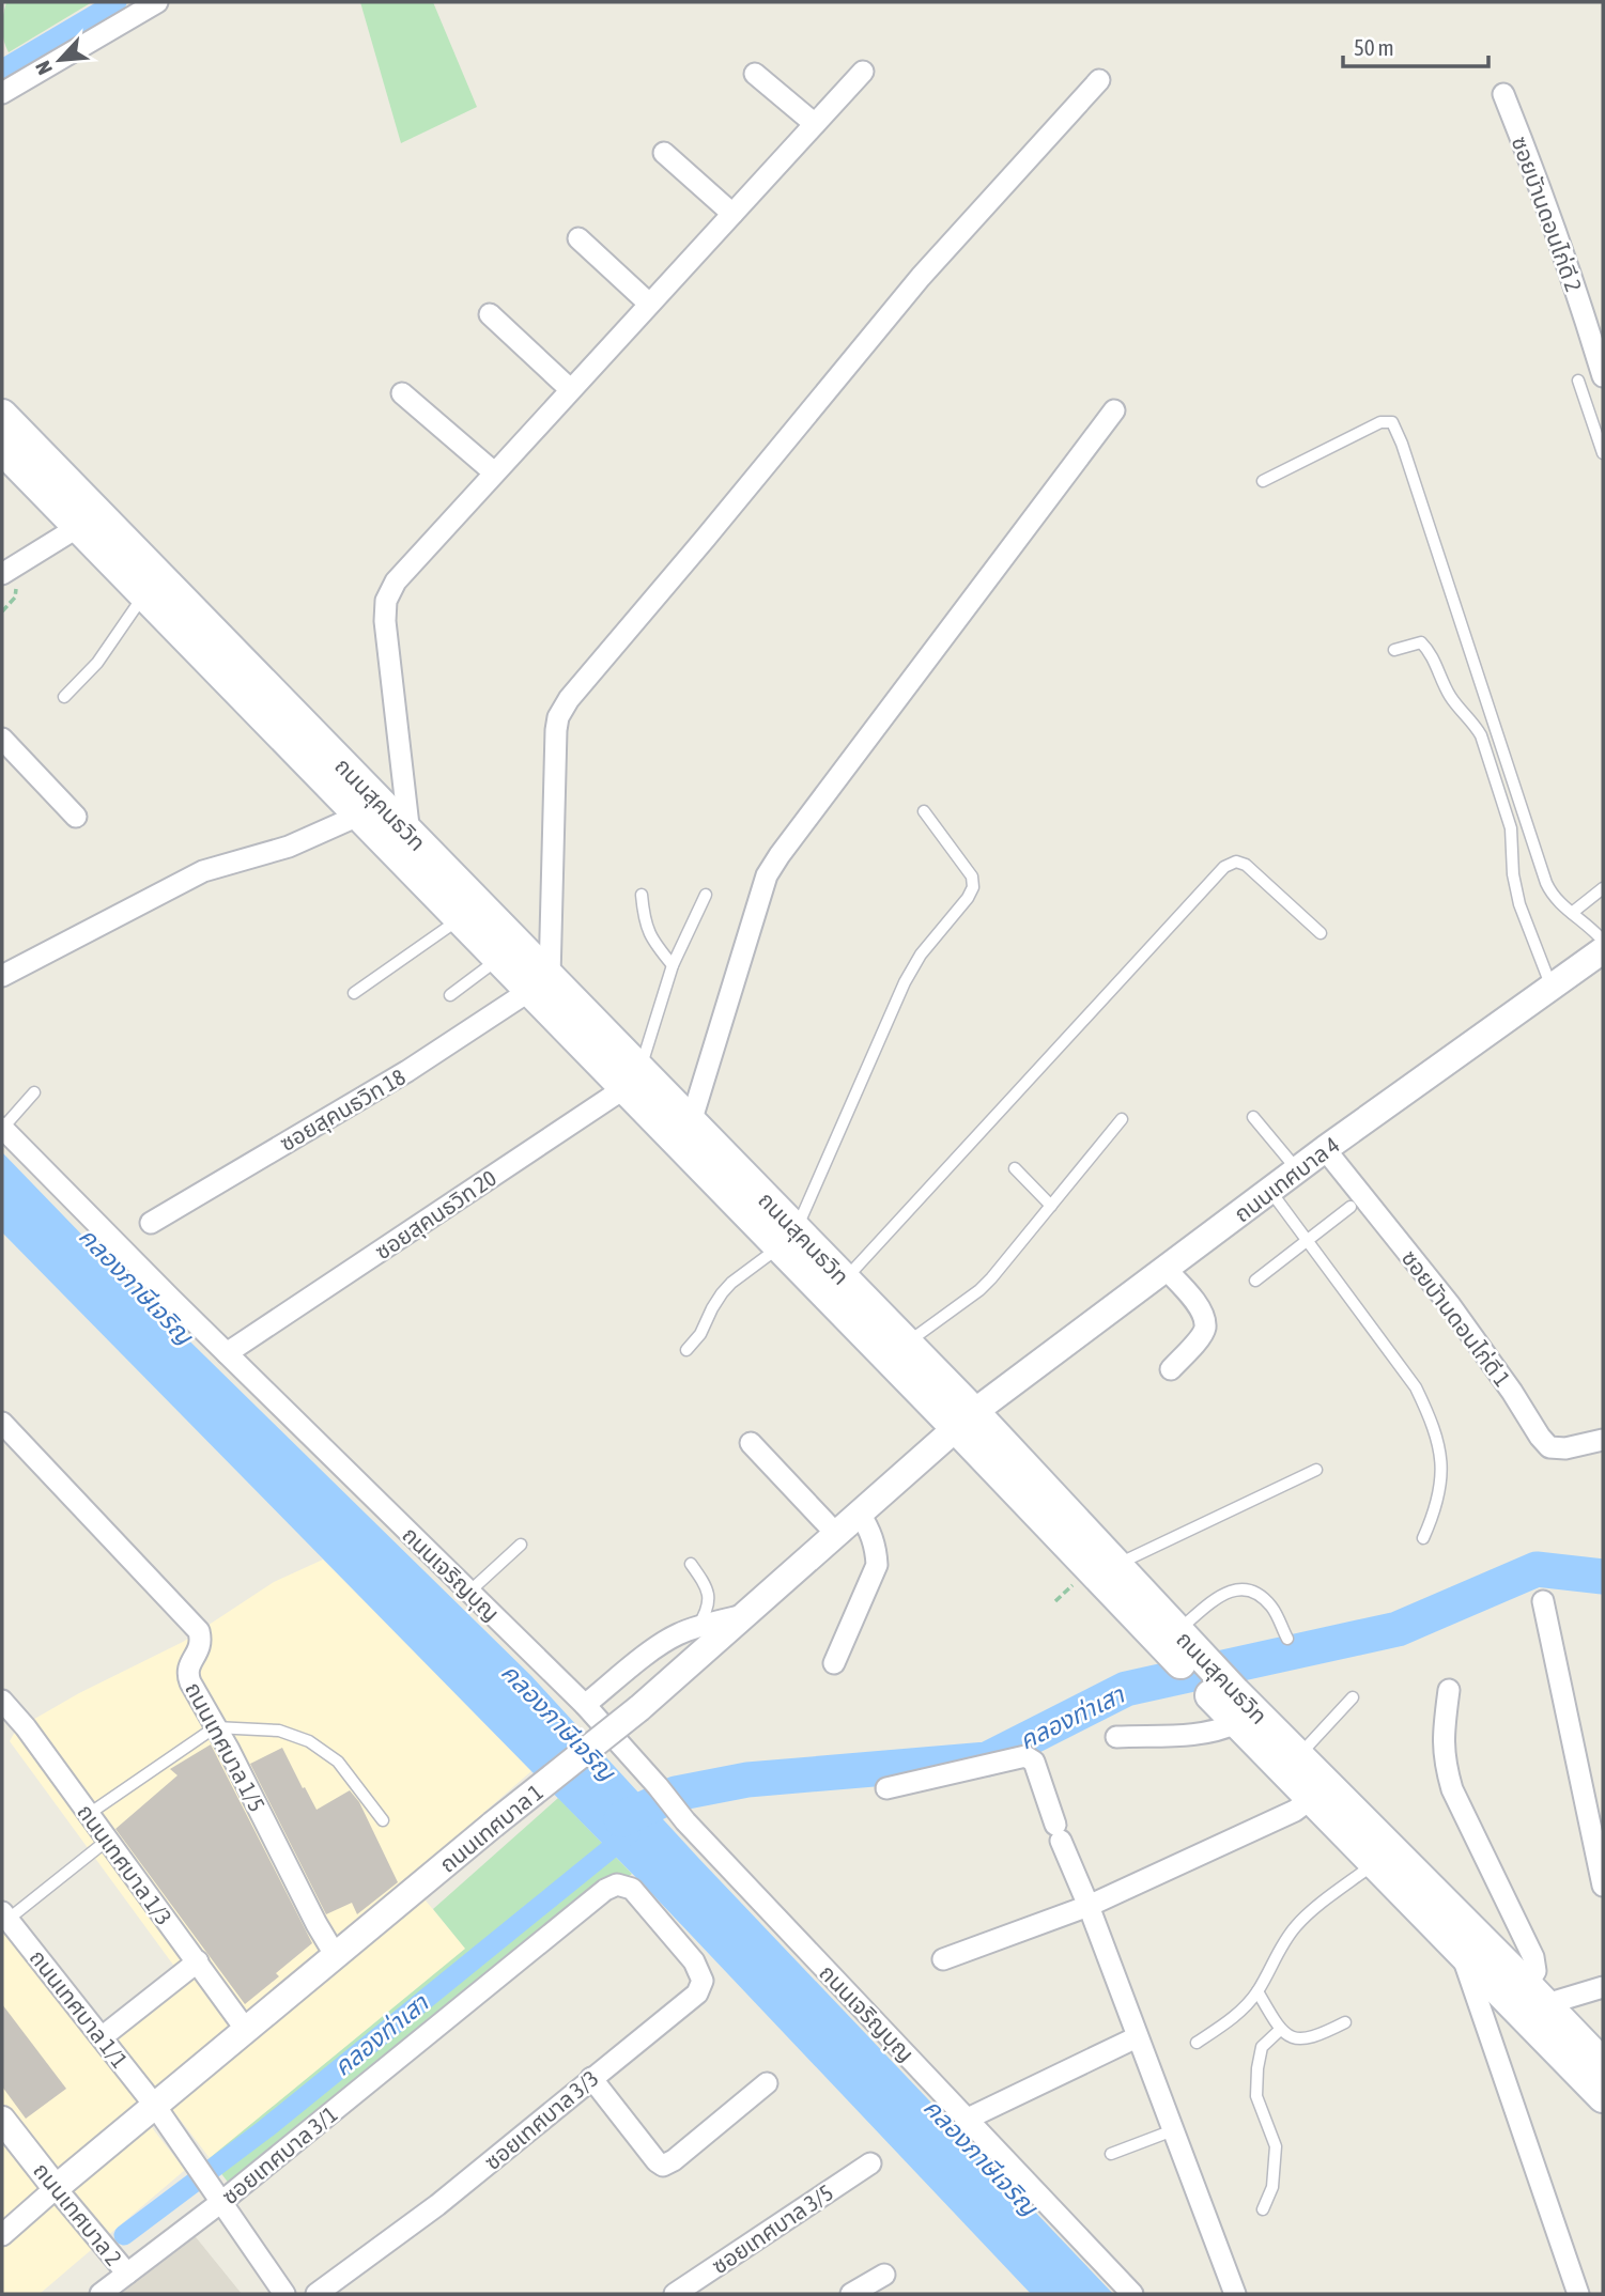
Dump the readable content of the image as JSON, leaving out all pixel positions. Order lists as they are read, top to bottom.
{
  "streets": {
    "main road": ["ถนนสุคนธวิท"],
    "street": [
      "ซอยบัานดอนไก่ดี 2",
      "ซอยสุคนธวิท 18",
      "ถนนเทศบาล 4",
      "ซอยสุคนธวิท 20",
      "ซอยบัานดอนไก่ดี 1",
      "ถนนเจริญบุญ",
      "ถนนเทศบาล 1/5",
      "ถนนเทศบาล 1",
      "ถนนเทศบาล 1/3",
      "ถนนเทศบาล 1/1",
      "ซอยเทศบาล 3/3",
      "ซอยเทศบาล 3/1",
      "ถนนเทศบาล 2",
      "ซอยเทศบาล 3/5"
    ]
  },
  "crossings": [
    ["ถนนสุคนธวิท", "ซอยสุคนธวิท 18"],
    ["ถนนสุคนธวิท", "ถนนเทศบาล 4"],
    ["ถนนสุคนธวิท", "ซอยสุคนธวิท 20"],
    ["ถนนสุคนธวิท", "ถนนเทศบาล 1"],
    ["ถนนเทศบาล 4", "ซอยบัานดอนไก่ดี 1"],
    ["ถนนเทศบาล 4", "ถนนเทศบาล 1"],
    ["ซอยสุคนธวิท 20", "ถนนเจริญบุญ"],
    ["ถนนเทศบาล 1/5", "ถนนเทศบาล 1"],
    ["ถนนเทศบาล 1", "ถนนเทศบาล 1/3"],
    ["ถนนเทศบาล 1", "ถนนเทศบาล 1/1"],
    ["ถนนเทศบาล 1", "ถนนเทศบาล 2"],
    ["ถนนเทศบาล 1/1", "ซอยเทศบาล 3/1"],
    ["ซอยเทศบาล 3/3", "ซอยเทศบาล 3/1"],
    ["ซอยเทศบาล 3/1", "ถนนเทศบาล 2"]
  ],
  "water": ["คลองภาษีเจริญ", "คลองท่าเสา"],
  "scale_bar": "50 m",
  "north": "bottom left"
}
